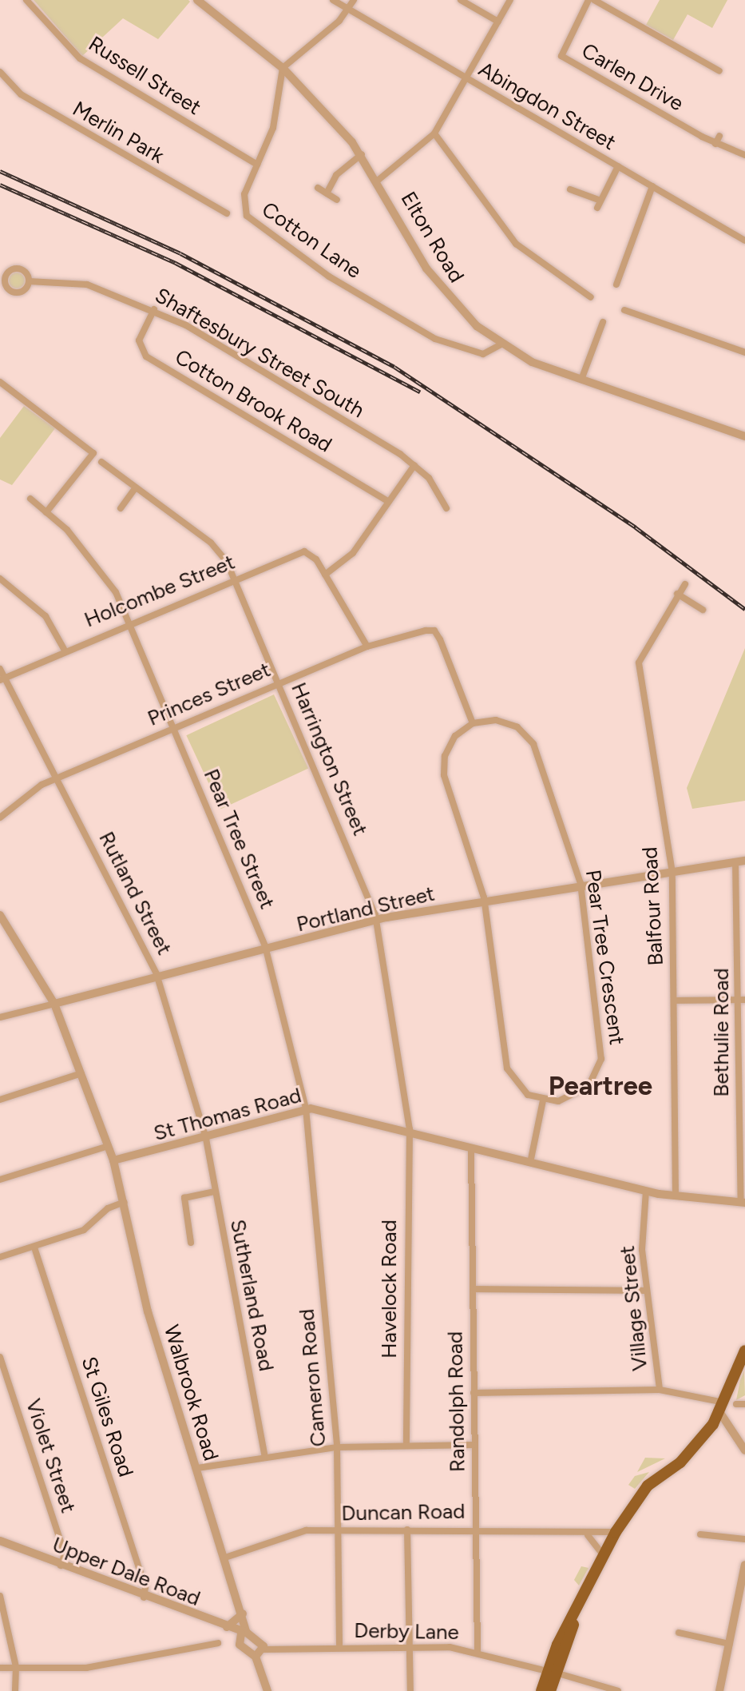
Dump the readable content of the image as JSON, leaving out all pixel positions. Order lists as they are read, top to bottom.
{
  "streets": {
    "street": [
      "Russell Street",
      "Carlen Drive",
      "Abingdon Street",
      "Merlin Park",
      "Elton Road",
      "Cotton Lane",
      "Shaftesbury Street South",
      "Cotton Brook Road",
      "Holcombe Street",
      "Princes Street",
      "Harrington Street",
      "Pear Tree Street",
      "Rutland Street",
      "Balfour Road",
      "Portland Street",
      "Pear Tree Crescent",
      "Bethulie Road",
      "St Thomas Road",
      "Havelock Road",
      "Sutherland Road",
      "Village Street",
      "Cameron Road",
      "Walbrook Road",
      "Randolph Road",
      "St Giles Road",
      "Violet Street",
      "Duncan Road",
      "Upper Dale Road",
      "Derby Lane"
    ]
  },
  "crossings": [
    ["Russell Street", "Cotton Lane"],
    ["Elton Road", "Cotton Lane"],
    ["Shaftesbury Street South", "Cotton Brook Road"],
    ["Holcombe Street", "Harrington Street"],
    ["Holcombe Street", "Pear Tree Street"],
    ["Holcombe Street", "Rutland Street"],
    ["Princes Street", "Harrington Street"],
    ["Princes Street", "Pear Tree Street"],
    ["Princes Street", "Rutland Street"],
    ["Princes Street", "Pear Tree Crescent"],
    ["Harrington Street", "Portland Street"],
    ["Harrington Street", "St Thomas Road"],
    ["Harrington Street", "Havelock Road"],
    ["Pear Tree Street", "Portland Street"],
    ["Pear Tree Street", "St Thomas Road"],
    ["Pear Tree Street", "Cameron Road"],
    ["Rutland Street", "Portland Street"],
    ["Rutland Street", "St Thomas Road"],
    ["Rutland Street", "Sutherland Road"],
    ["Balfour Road", "Portland Street"],
    ["Balfour Road", "St Thomas Road"],
    ["Portland Street", "Pear Tree Crescent"],
    ["Portland Street", "Bethulie Road"],
    ["Bethulie Road", "St Thomas Road"],
    ["St Thomas Road", "Havelock Road"],
    ["St Thomas Road", "Sutherland Road"],
    ["St Thomas Road", "Village Street"],
    ["St Thomas Road", "Cameron Road"],
    ["St Thomas Road", "Walbrook Road"],
    ["St Thomas Road", "Randolph Road"],
    ["Cameron Road", "Duncan Road"],
    ["Cameron Road", "Derby Lane"],
    ["Walbrook Road", "Duncan Road"],
    ["Walbrook Road", "Upper Dale Road"],
    ["Randolph Road", "Duncan Road"],
    ["Randolph Road", "Derby Lane"],
    ["St Giles Road", "Upper Dale Road"],
    ["Violet Street", "Upper Dale Road"]
  ],
  "districts": ["Peartree"]
}
